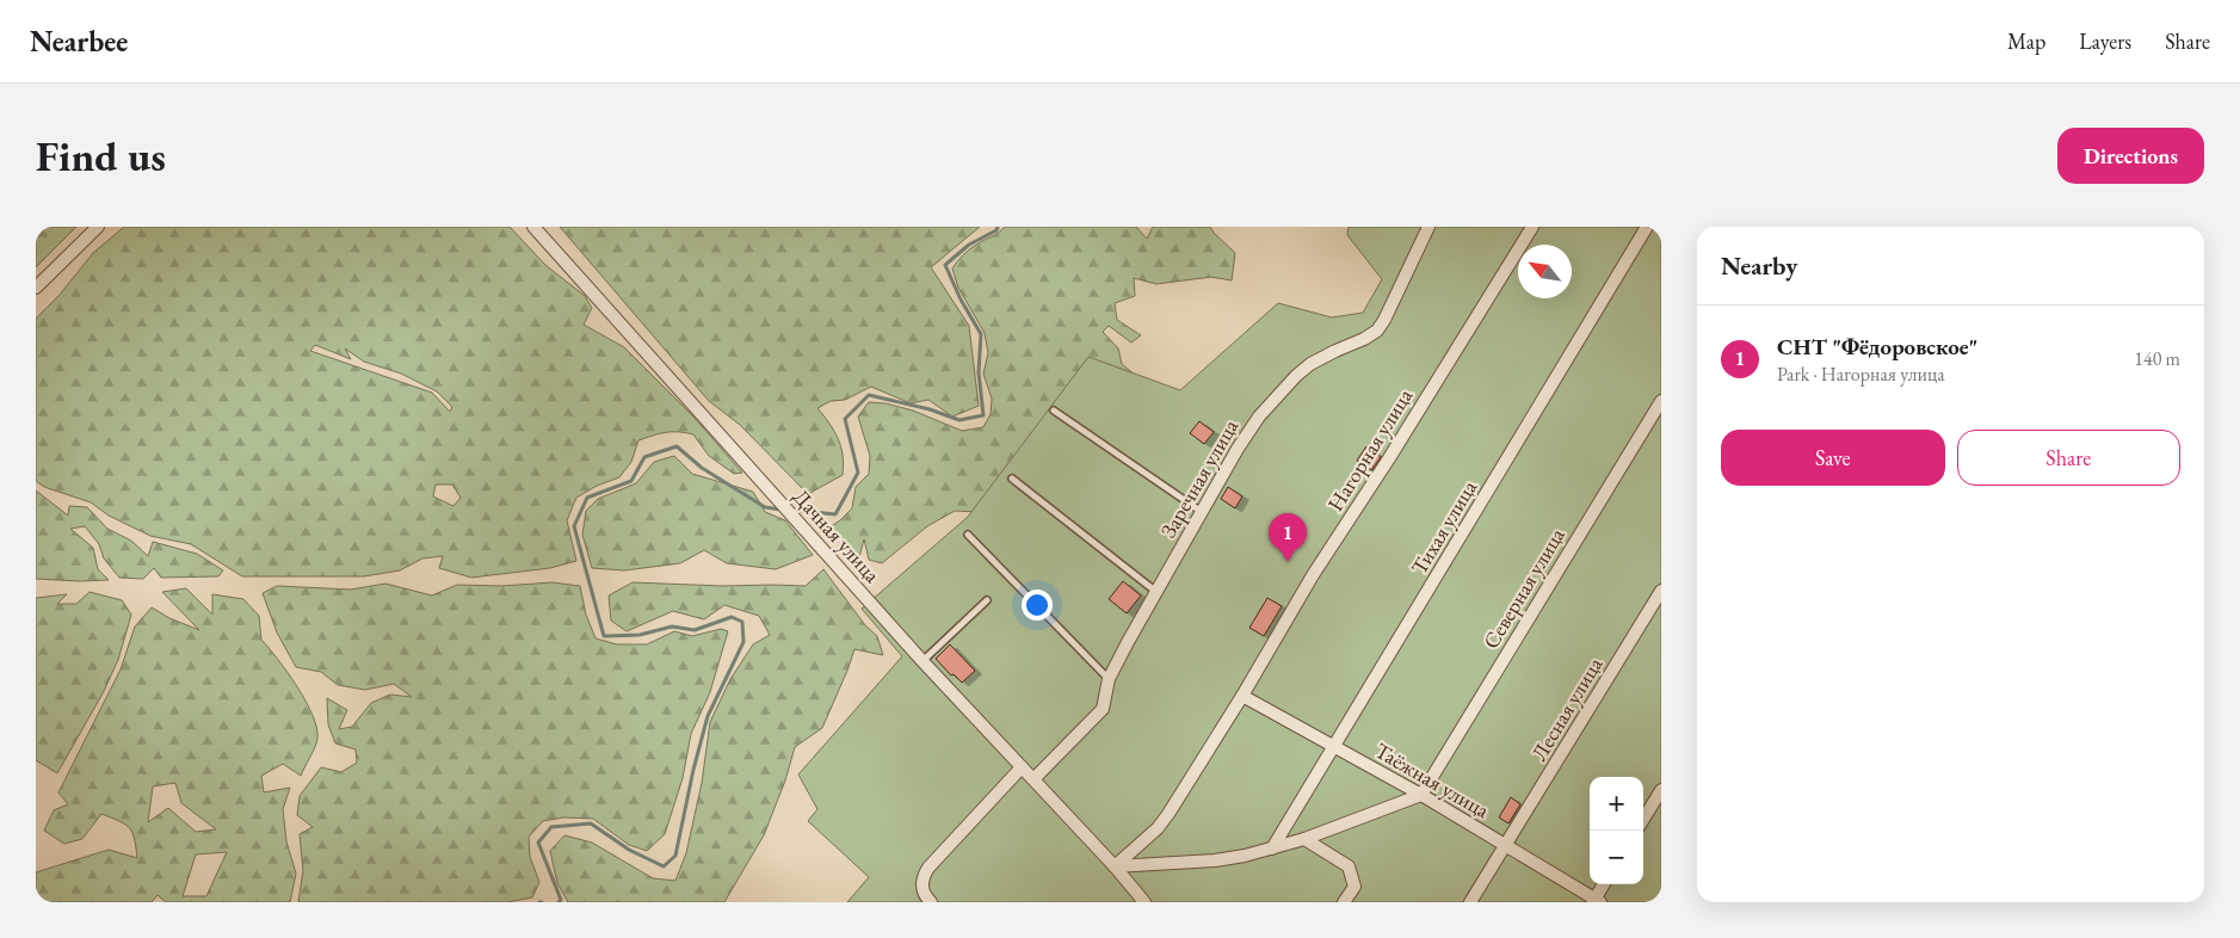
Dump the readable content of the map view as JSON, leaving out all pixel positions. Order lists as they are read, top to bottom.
{
  "streets": {
    "street": [
      "Нагорная улица",
      "Заречная улица",
      "Тихая улица",
      "Дачная улица",
      "Северная улица",
      "Лесная улица",
      "Таёжная улица"
    ]
  },
  "crossings": [
    ["Нагорная улица", "Дачная улица"],
    ["Нагорная улица", "Таёжная улица"],
    ["Заречная улица", "Дачная улица"],
    ["Тихая улица", "Таёжная улица"],
    ["Северная улица", "Таёжная улица"],
    ["Лесная улица", "Таёжная улица"]
  ],
  "north": "top left",
  "page": {
    "header": "Nearbee",
    "nav": ["Map", "Layers", "Share"],
    "buttons": [
      "Directions",
      ["Save", "Share"]
    ],
    "title": "Find us",
    "heading": "Nearby",
    "list": [
      {
        "mark": "1",
        "name": "СНТ \"Фёдоровское\"",
        "note": "Park · Нагорная улица",
        "value": "140 m"
      }
    ],
    "pins": "1",
    "map_buttons": ["+", "−"]
  }
}
